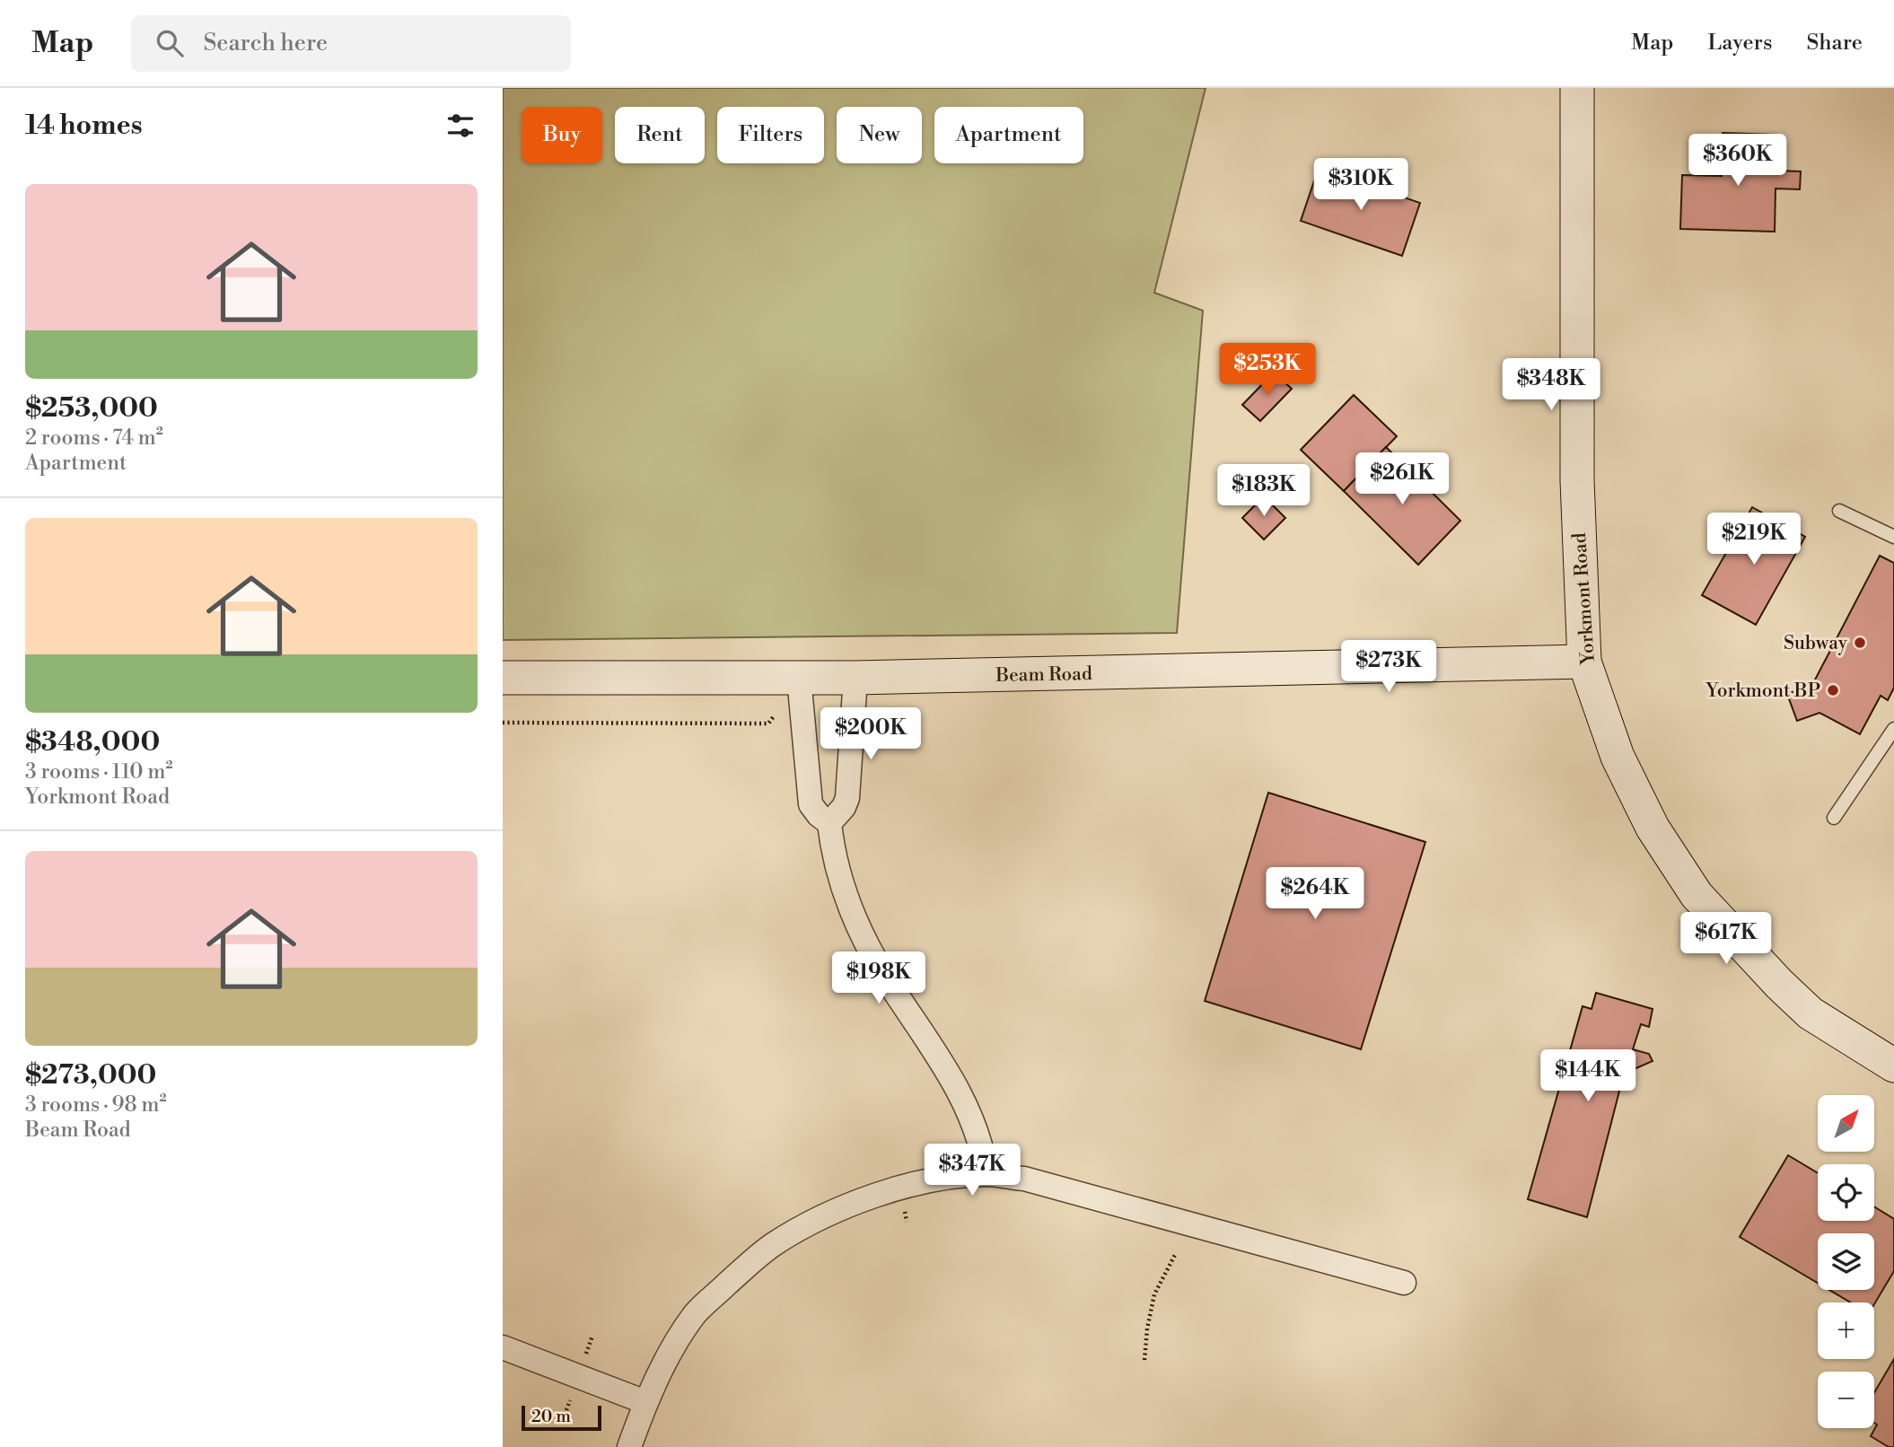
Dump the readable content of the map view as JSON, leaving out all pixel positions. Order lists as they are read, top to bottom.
{
  "streets": {
    "street": ["Yorkmont Road", "Beam Road"]
  },
  "crossings": [
    ["Yorkmont Road", "Beam Road"]
  ],
  "places": ["Subway", "Yorkmont BP"],
  "scale_bar": "20 m",
  "north": "top right",
  "page": {
    "header": "Map",
    "search": "Search here",
    "nav": ["Map", "Layers", "Share"],
    "heading": "14 homes",
    "chip": [
      "Buy",
      "Rent",
      "Filters",
      "New",
      "Apartment"
    ],
    "price": [
      "$360K",
      "$310K",
      "$253K",
      "$348K",
      "$261K",
      "$183K",
      "$219K",
      "$273K",
      "$200K",
      "$264K",
      "$617K",
      "$198K",
      "$144K",
      "$347K"
    ],
    "list": [
      {
        "name": "$253,000",
        "note": "2 rooms · 74 m² · Apartment"
      },
      {
        "name": "$348,000",
        "note": "3 rooms · 110 m² · Yorkmont Road"
      },
      {
        "name": "$273,000",
        "note": "3 rooms · 98 m² · Beam Road"
      }
    ],
    "map_buttons": ["+", "−"],
    "scale": "20 m"
  }
}
